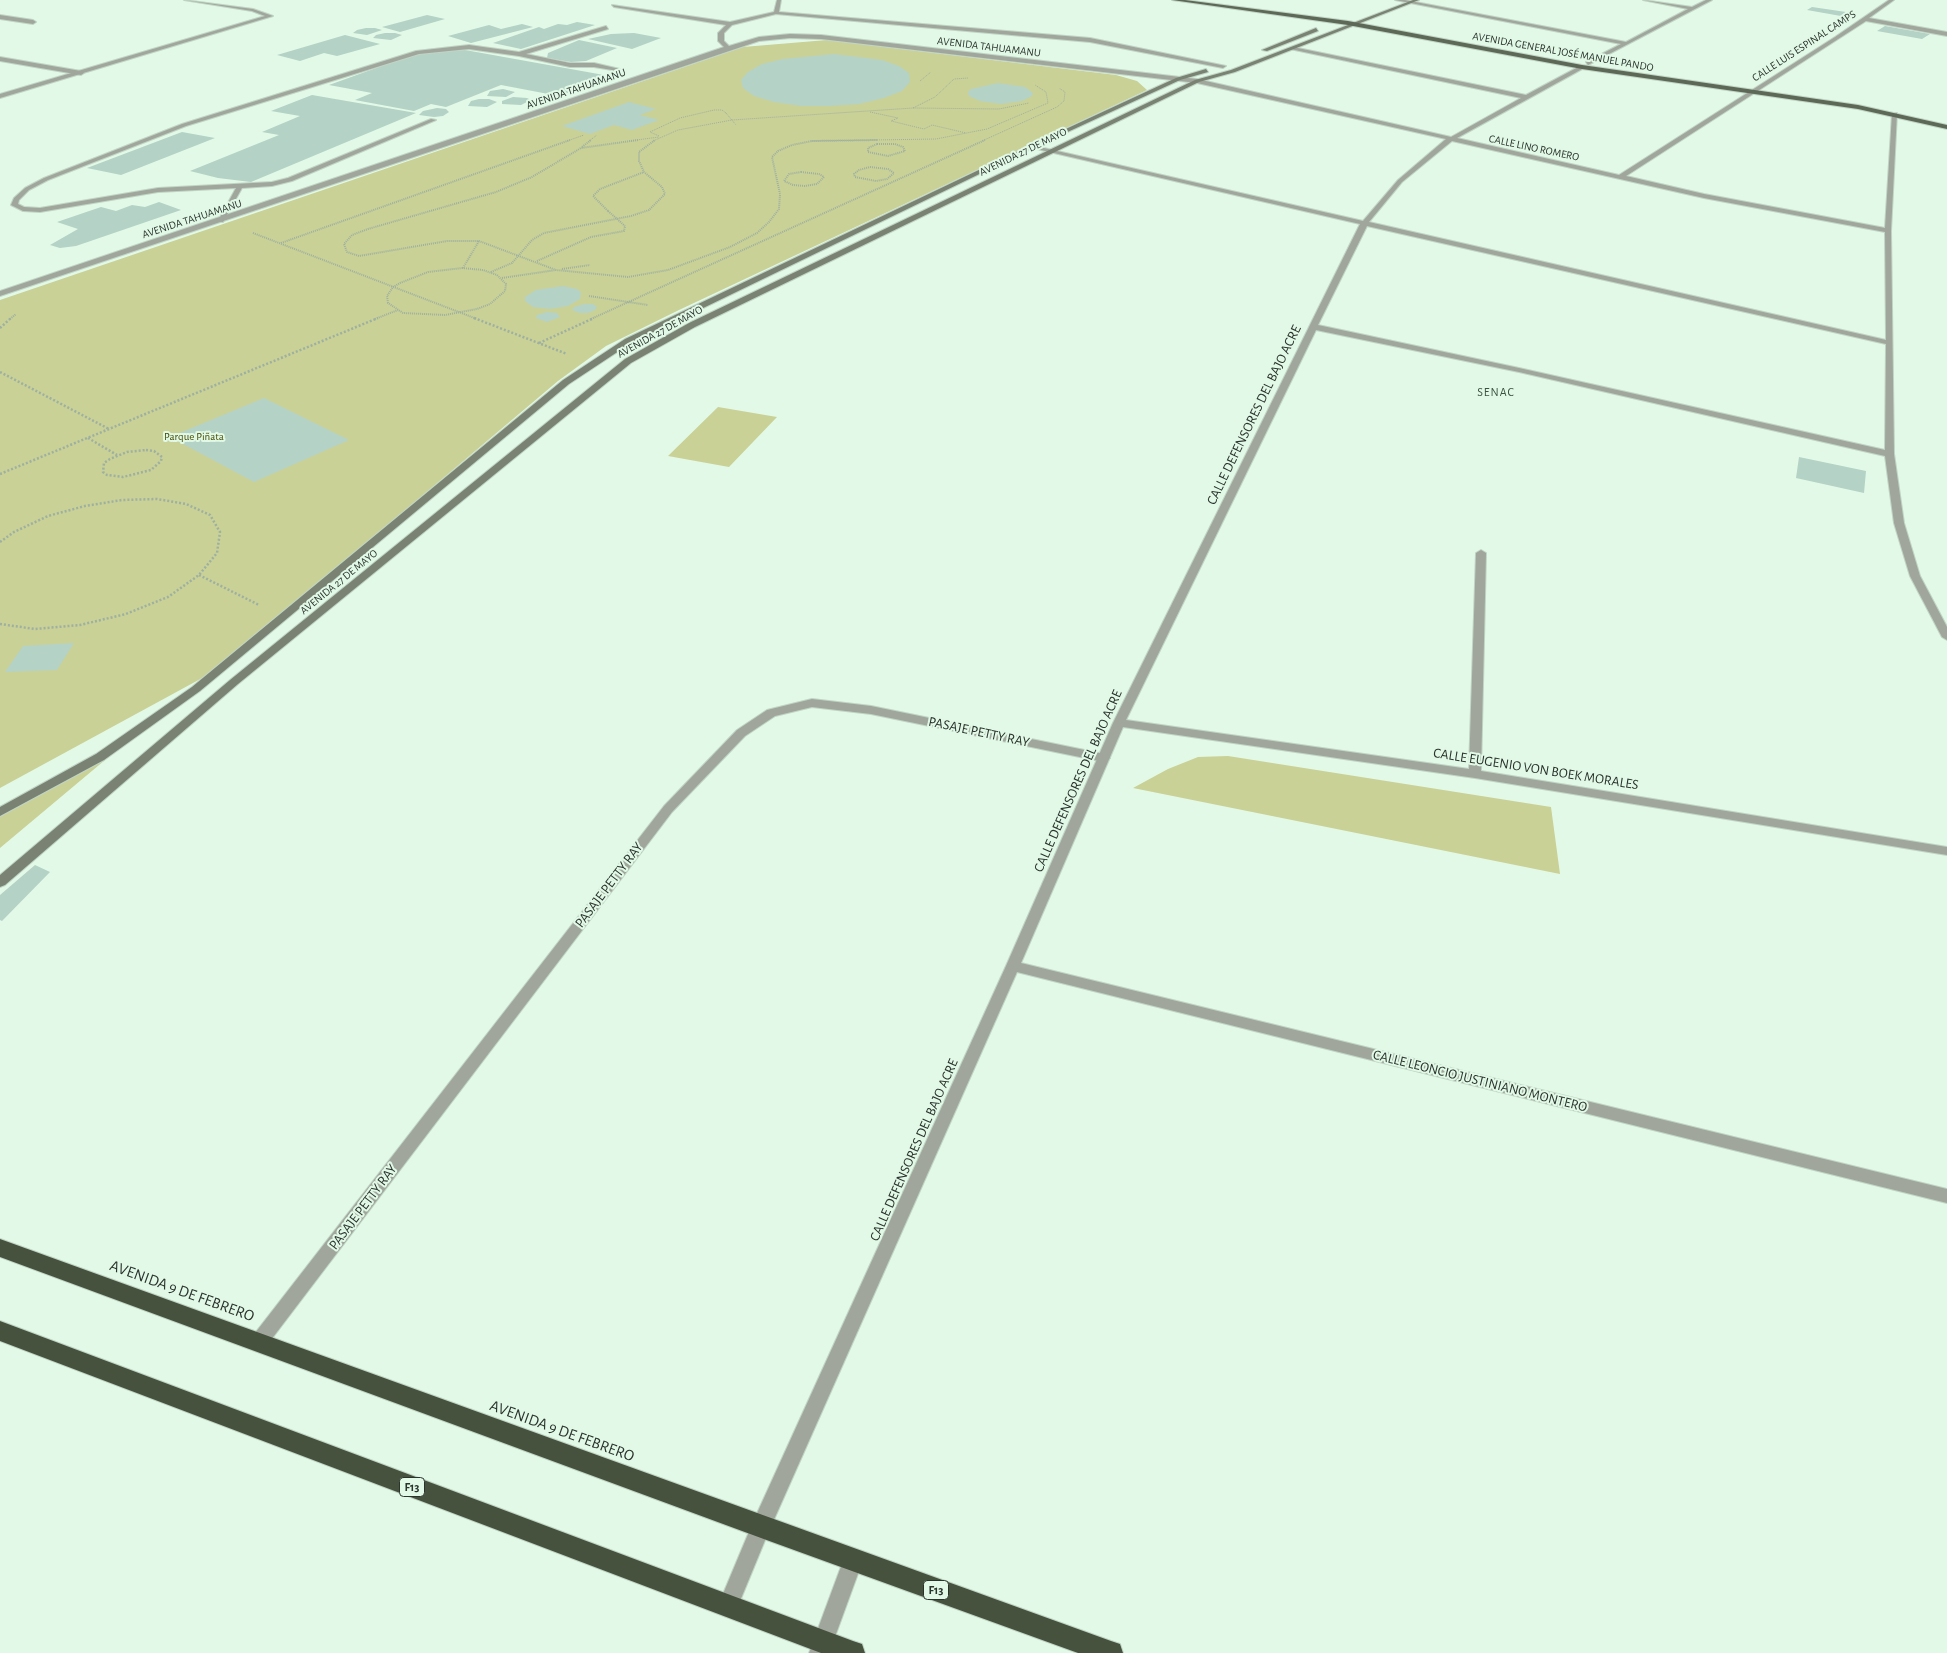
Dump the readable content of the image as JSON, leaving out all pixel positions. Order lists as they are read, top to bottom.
{
  "streets": {
    "highway": ["AVENIDA 9 DE FEBRERO", "F13"],
    "main road": ["AVENIDA GENERAL JOSÉ MANUEL PANDO", "AVENIDA 27 DE MAYO"],
    "street": [
      "CALLE LUIS ESPINAL CAMPS",
      "AVENIDA TAHUAMANU",
      "CALLE LINO ROMERO",
      "CALLE DEFENSORES DEL BAJO ACRE",
      "PASAJE PETTY RAY",
      "CALLE EUGENIO VON BOEK MORALES",
      "CALLE LEONCIO JUSTINIANO MONTERO"
    ]
  },
  "crossings": [
    ["CALLE LUIS ESPINAL CAMPS", "AVENIDA GENERAL JOSÉ MANUEL PANDO"],
    ["CALLE LUIS ESPINAL CAMPS", "CALLE LINO ROMERO"],
    ["AVENIDA TAHUAMANU", "CALLE LINO ROMERO"],
    ["AVENIDA TAHUAMANU", "AVENIDA 27 DE MAYO"],
    ["AVENIDA GENERAL JOSÉ MANUEL PANDO", "AVENIDA 27 DE MAYO"],
    ["AVENIDA GENERAL JOSÉ MANUEL PANDO", "CALLE DEFENSORES DEL BAJO ACRE"],
    ["CALLE LINO ROMERO", "AVENIDA 27 DE MAYO"],
    ["CALLE LINO ROMERO", "CALLE DEFENSORES DEL BAJO ACRE"],
    ["CALLE DEFENSORES DEL BAJO ACRE", "PASAJE PETTY RAY"],
    ["CALLE DEFENSORES DEL BAJO ACRE", "CALLE EUGENIO VON BOEK MORALES"],
    ["CALLE DEFENSORES DEL BAJO ACRE", "CALLE LEONCIO JUSTINIANO MONTERO"],
    ["CALLE DEFENSORES DEL BAJO ACRE", "AVENIDA 9 DE FEBRERO"],
    ["CALLE DEFENSORES DEL BAJO ACRE", "F13"],
    ["PASAJE PETTY RAY", "AVENIDA 9 DE FEBRERO"]
  ],
  "districts": ["SENAC"],
  "parks": ["Parque Piñata"]
}
